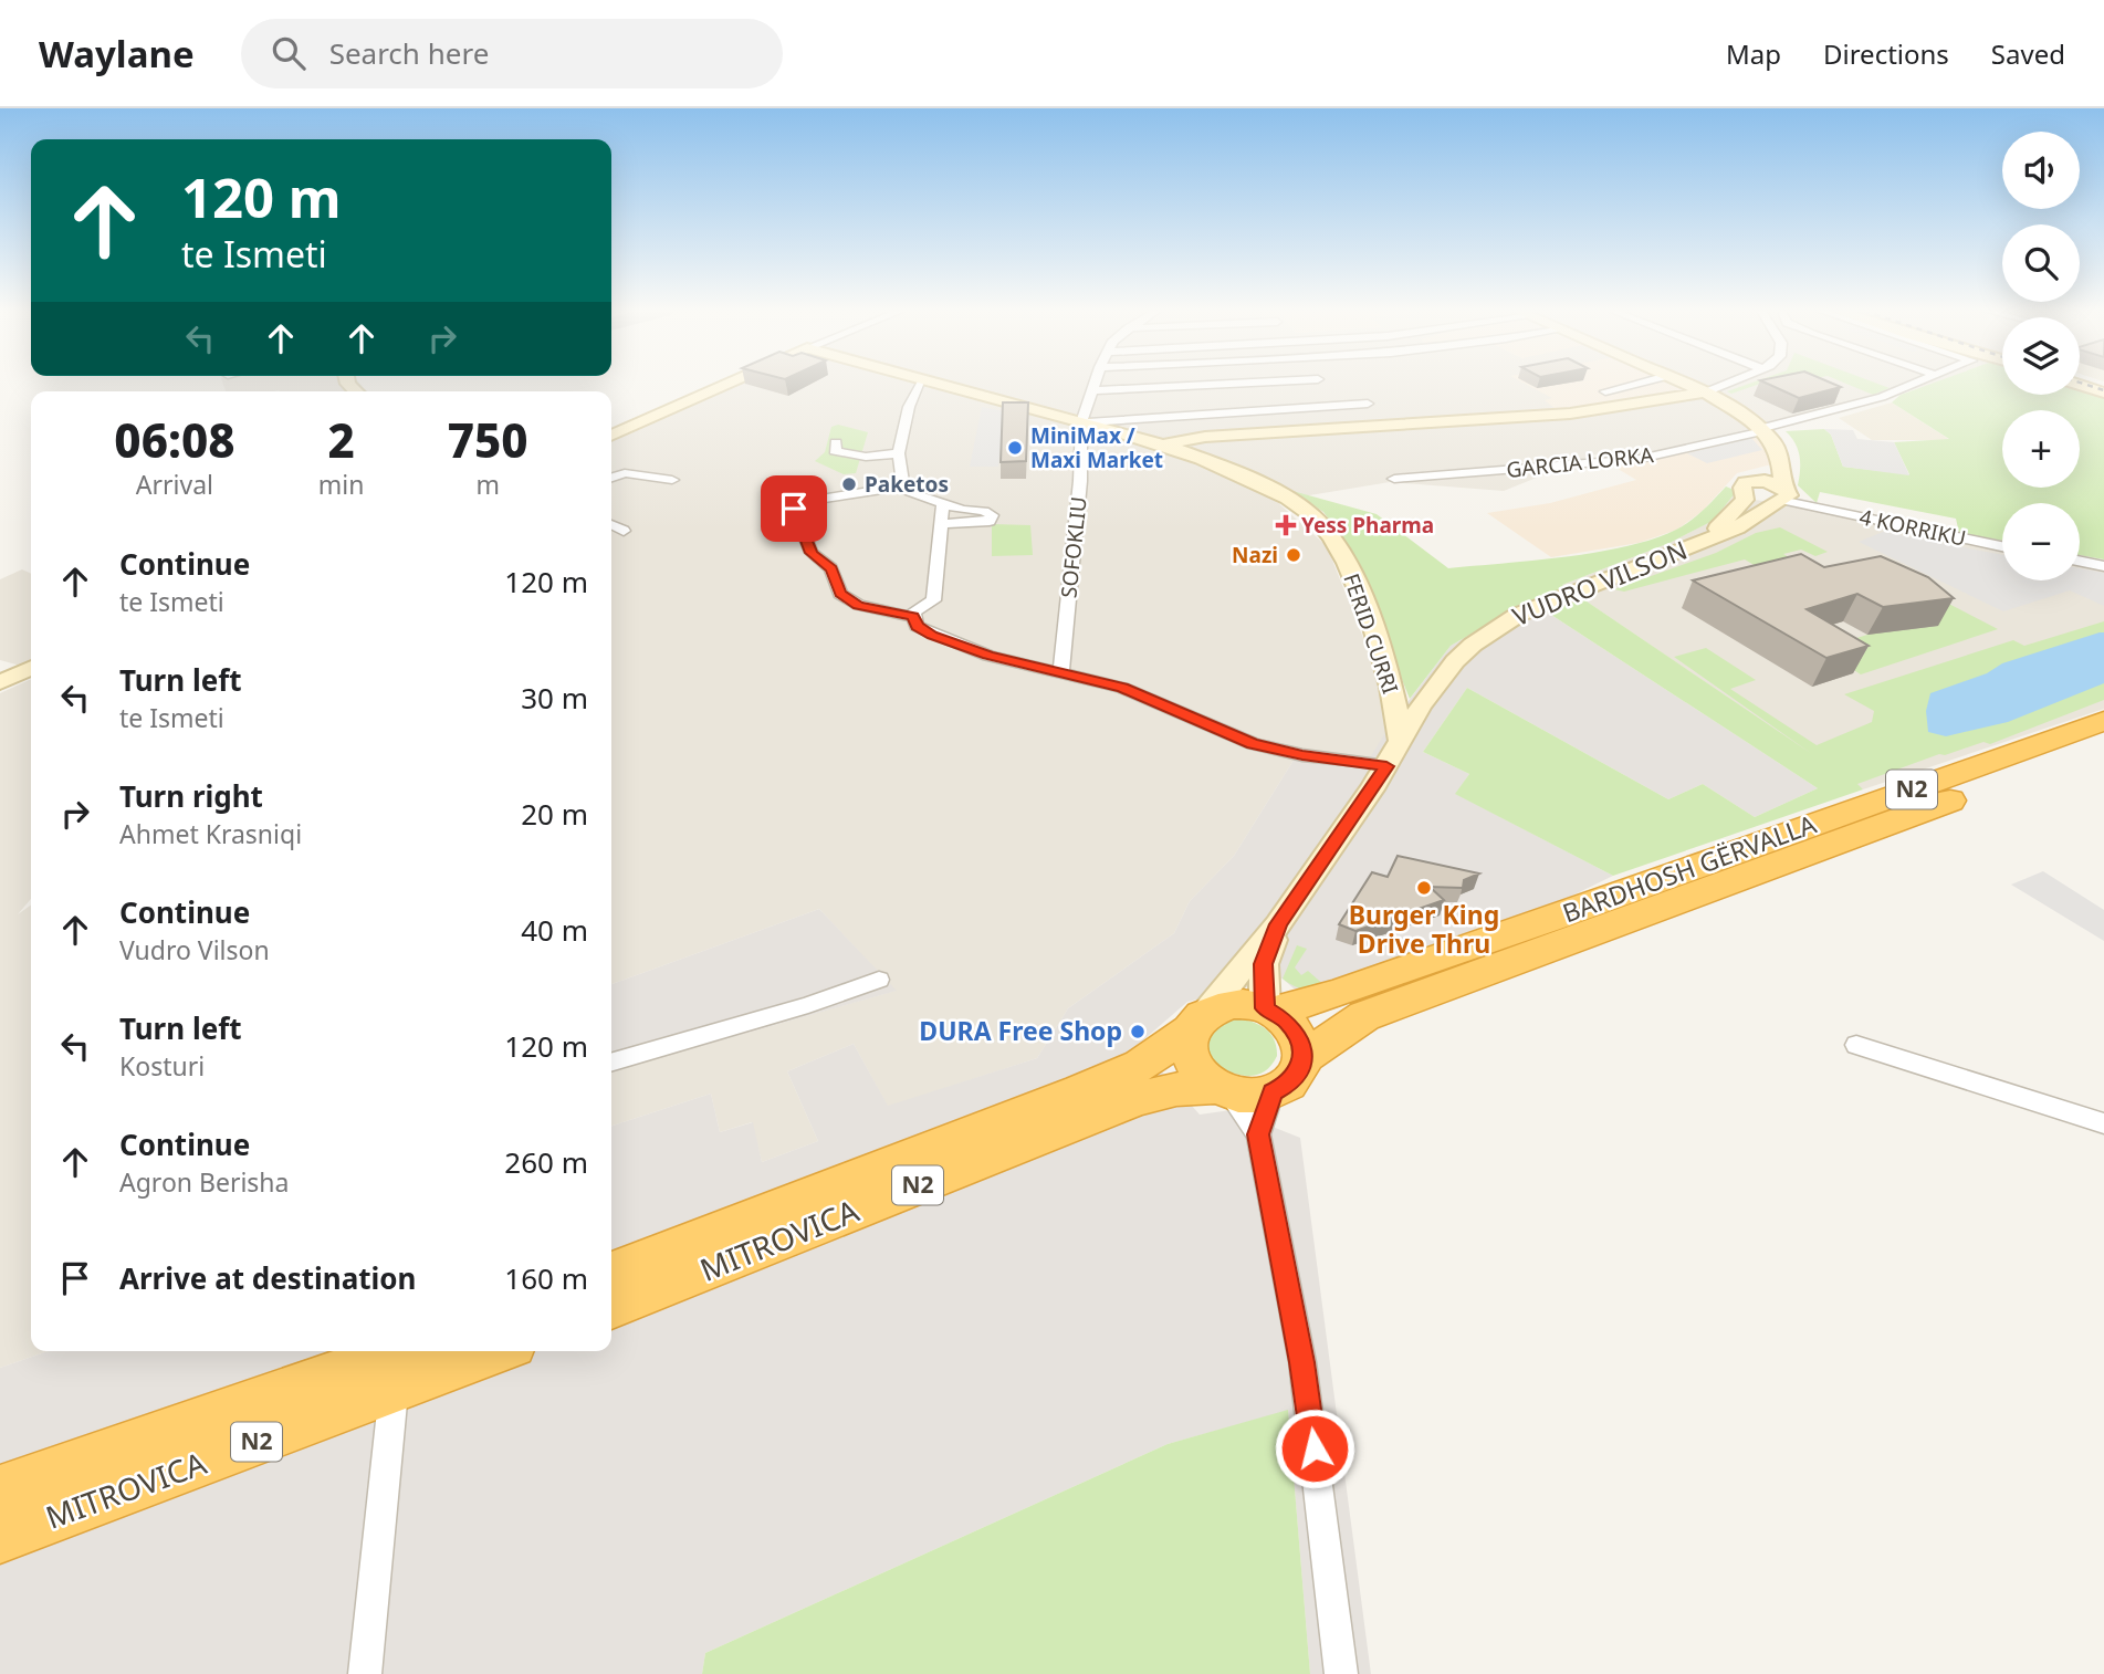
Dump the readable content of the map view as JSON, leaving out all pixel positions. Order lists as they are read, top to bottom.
{
  "streets": {
    "highway": ["N2", "BARDHOSH GËRVALLA", "MITROVICA"],
    "main road": ["VUDRO VILSON", "FERID CURRI"],
    "street": ["GARCIA LORKA", "4 KORRIKU", "SOFOKLIU"]
  },
  "crossings": [
    ["4 KORRIKU", "VUDRO VILSON"],
    ["SOFOKLIU", "FERID CURRI"],
    ["VUDRO VILSON", "FERID CURRI"],
    ["N2", "BARDHOSH GËRVALLA"],
    ["N2", "MITROVICA"],
    ["BARDHOSH GËRVALLA", "MITROVICA"]
  ],
  "places": {
    "other": [
      "MiniMax / Maxi Market",
      "Paketos",
      "Nazi",
      "Burger King Drive Thru",
      "DURA Free Shop"
    ],
    "health": ["Yess Pharma"]
  },
  "page": {
    "header": "Waylane",
    "search": "Search here",
    "nav": ["Map", "Directions", "Saved"],
    "map_buttons": ["+", "−"],
    "turn": ["120 m", "te Ismeti"],
    "eta": [
      "06:08",
      "Arrival",
      "2",
      "min",
      "750",
      "m"
    ],
    "list": [
      {
        "name": "Continue",
        "note": "te Ismeti",
        "value": "120 m"
      },
      {
        "name": "Turn left",
        "note": "te Ismeti",
        "value": "30 m"
      },
      {
        "name": "Turn right",
        "note": "Ahmet Krasniqi",
        "value": "20 m"
      },
      {
        "name": "Continue",
        "note": "Vudro Vilson",
        "value": "40 m"
      },
      {
        "name": "Turn left",
        "note": "Kosturi",
        "value": "120 m"
      },
      {
        "name": "Continue",
        "note": "Agron Berisha",
        "value": "260 m"
      },
      {
        "name": "Arrive at destination",
        "value": "160 m"
      }
    ]
  }
}
